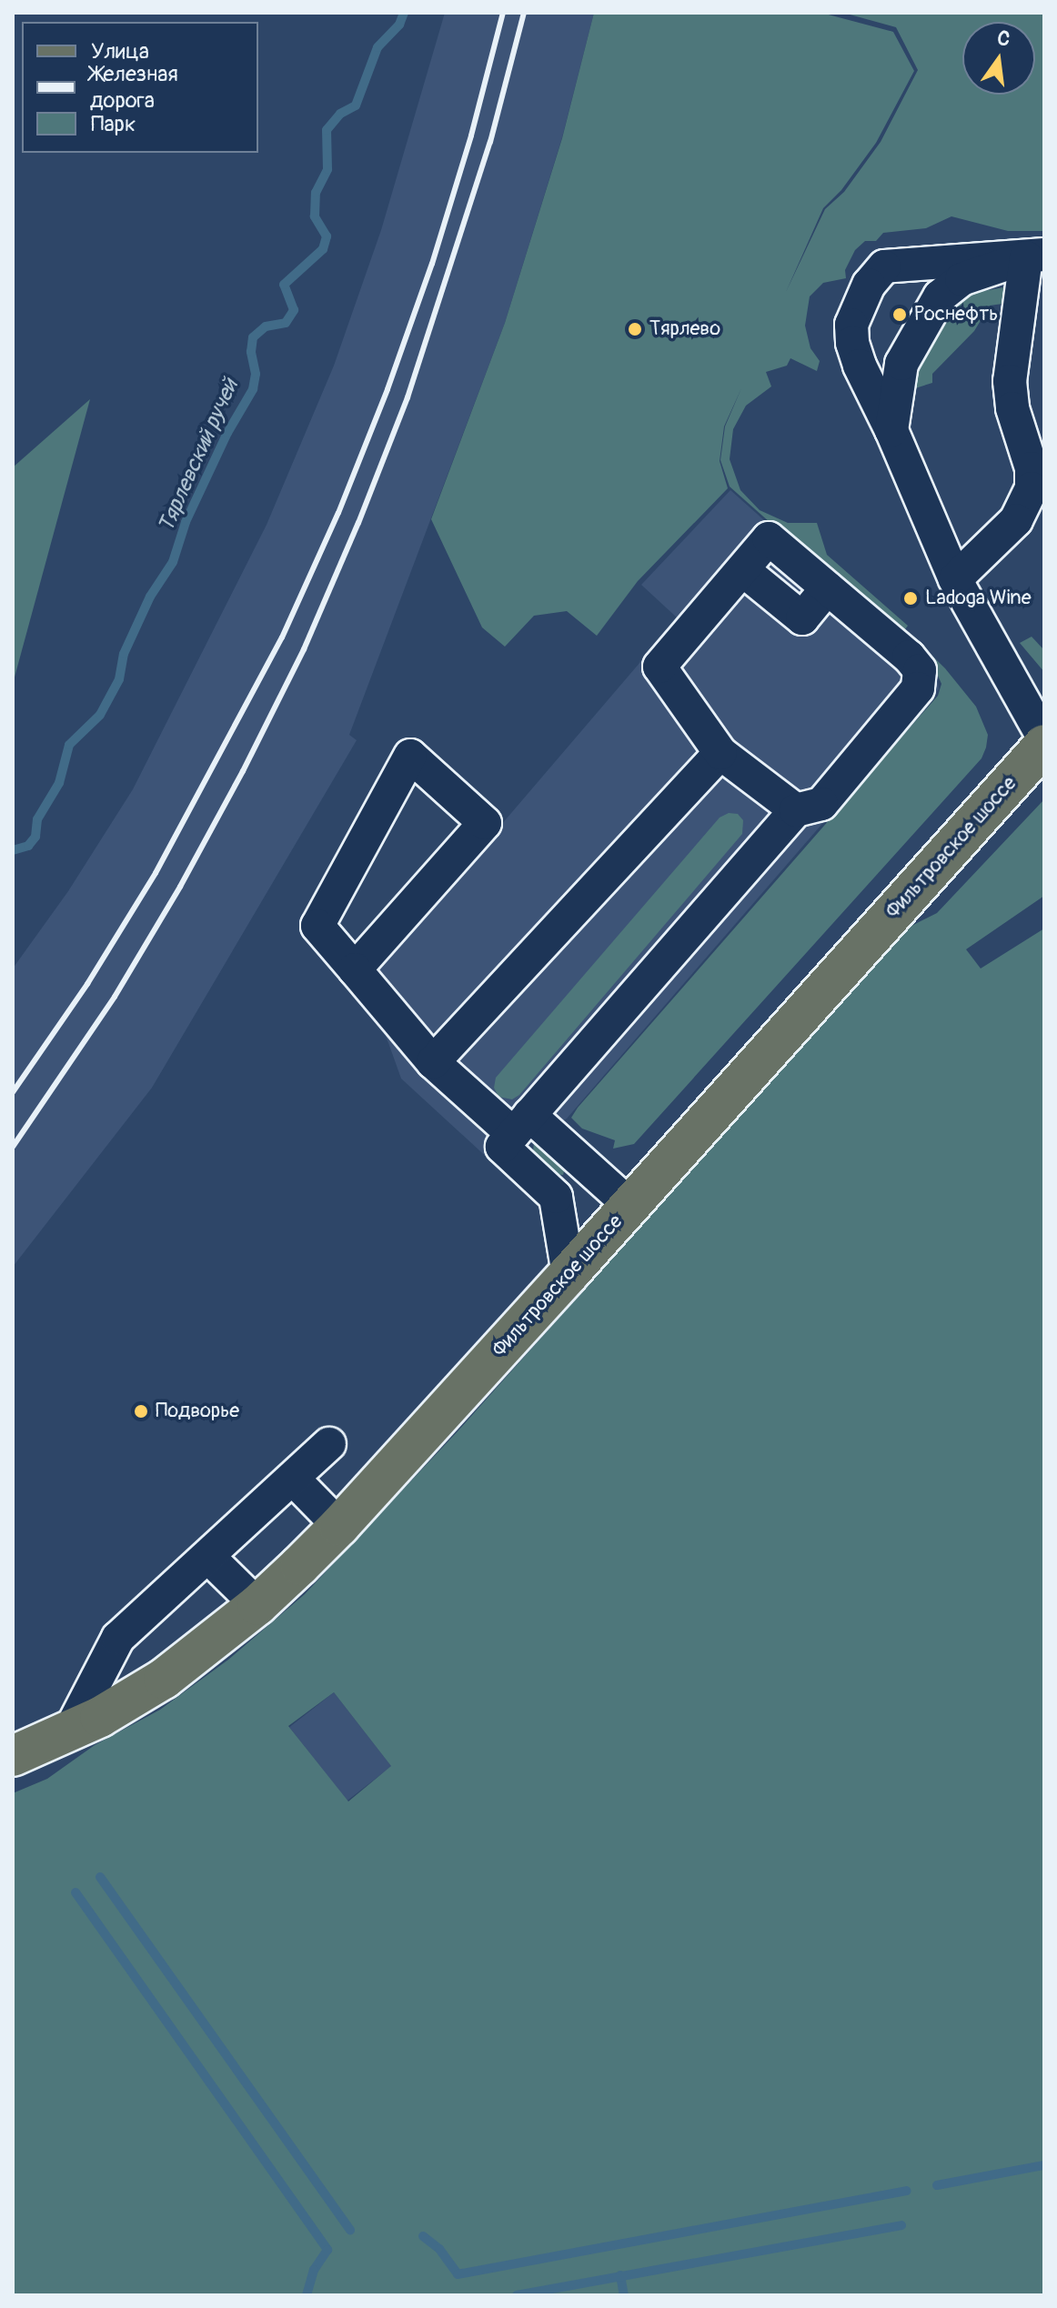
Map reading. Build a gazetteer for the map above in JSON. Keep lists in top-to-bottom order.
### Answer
{
  "streets": {
    "main road": ["Фильтровское шоссе"]
  },
  "water": ["Тярлевский ручей"],
  "places": [
    "Роснефть",
    "Тярлево",
    "Ladoga Wine",
    "Подворье"
  ],
  "legend": ["Улица", "Железная дорога", "Парк"],
  "north": "top"
}
